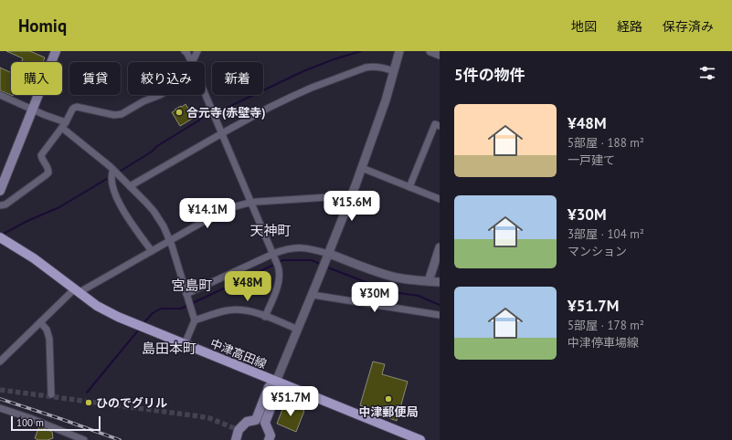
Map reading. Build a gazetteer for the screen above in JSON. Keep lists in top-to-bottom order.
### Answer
{
  "streets": {
    "main road": ["中津高田線"]
  },
  "districts": ["天神町", "宮島町", "島田本町"],
  "places": ["合元寺(赤壁寺)", "中津郵便局", "ひのでグリル"],
  "scale_bar": "100 m",
  "page": {
    "header": "Homiq",
    "nav": ["地図", "経路", "保存済み"],
    "heading": "5件の物件",
    "chip": [
      "購入",
      "賃貸",
      "絞り込み",
      "新着"
    ],
    "list": [
      {
        "name": "¥48M",
        "note": "5部屋 · 188 m² · 一戸建て"
      },
      {
        "name": "¥30M",
        "note": "3部屋 · 104 m² · マンション"
      },
      {
        "name": "¥51.7M",
        "note": "5部屋 · 178 m² · 中津停車場線"
      }
    ],
    "price": [
      "¥15.6M",
      "¥14.1M",
      "¥48M",
      "¥30M",
      "¥51.7M"
    ],
    "scale": "100 m"
  }
}
